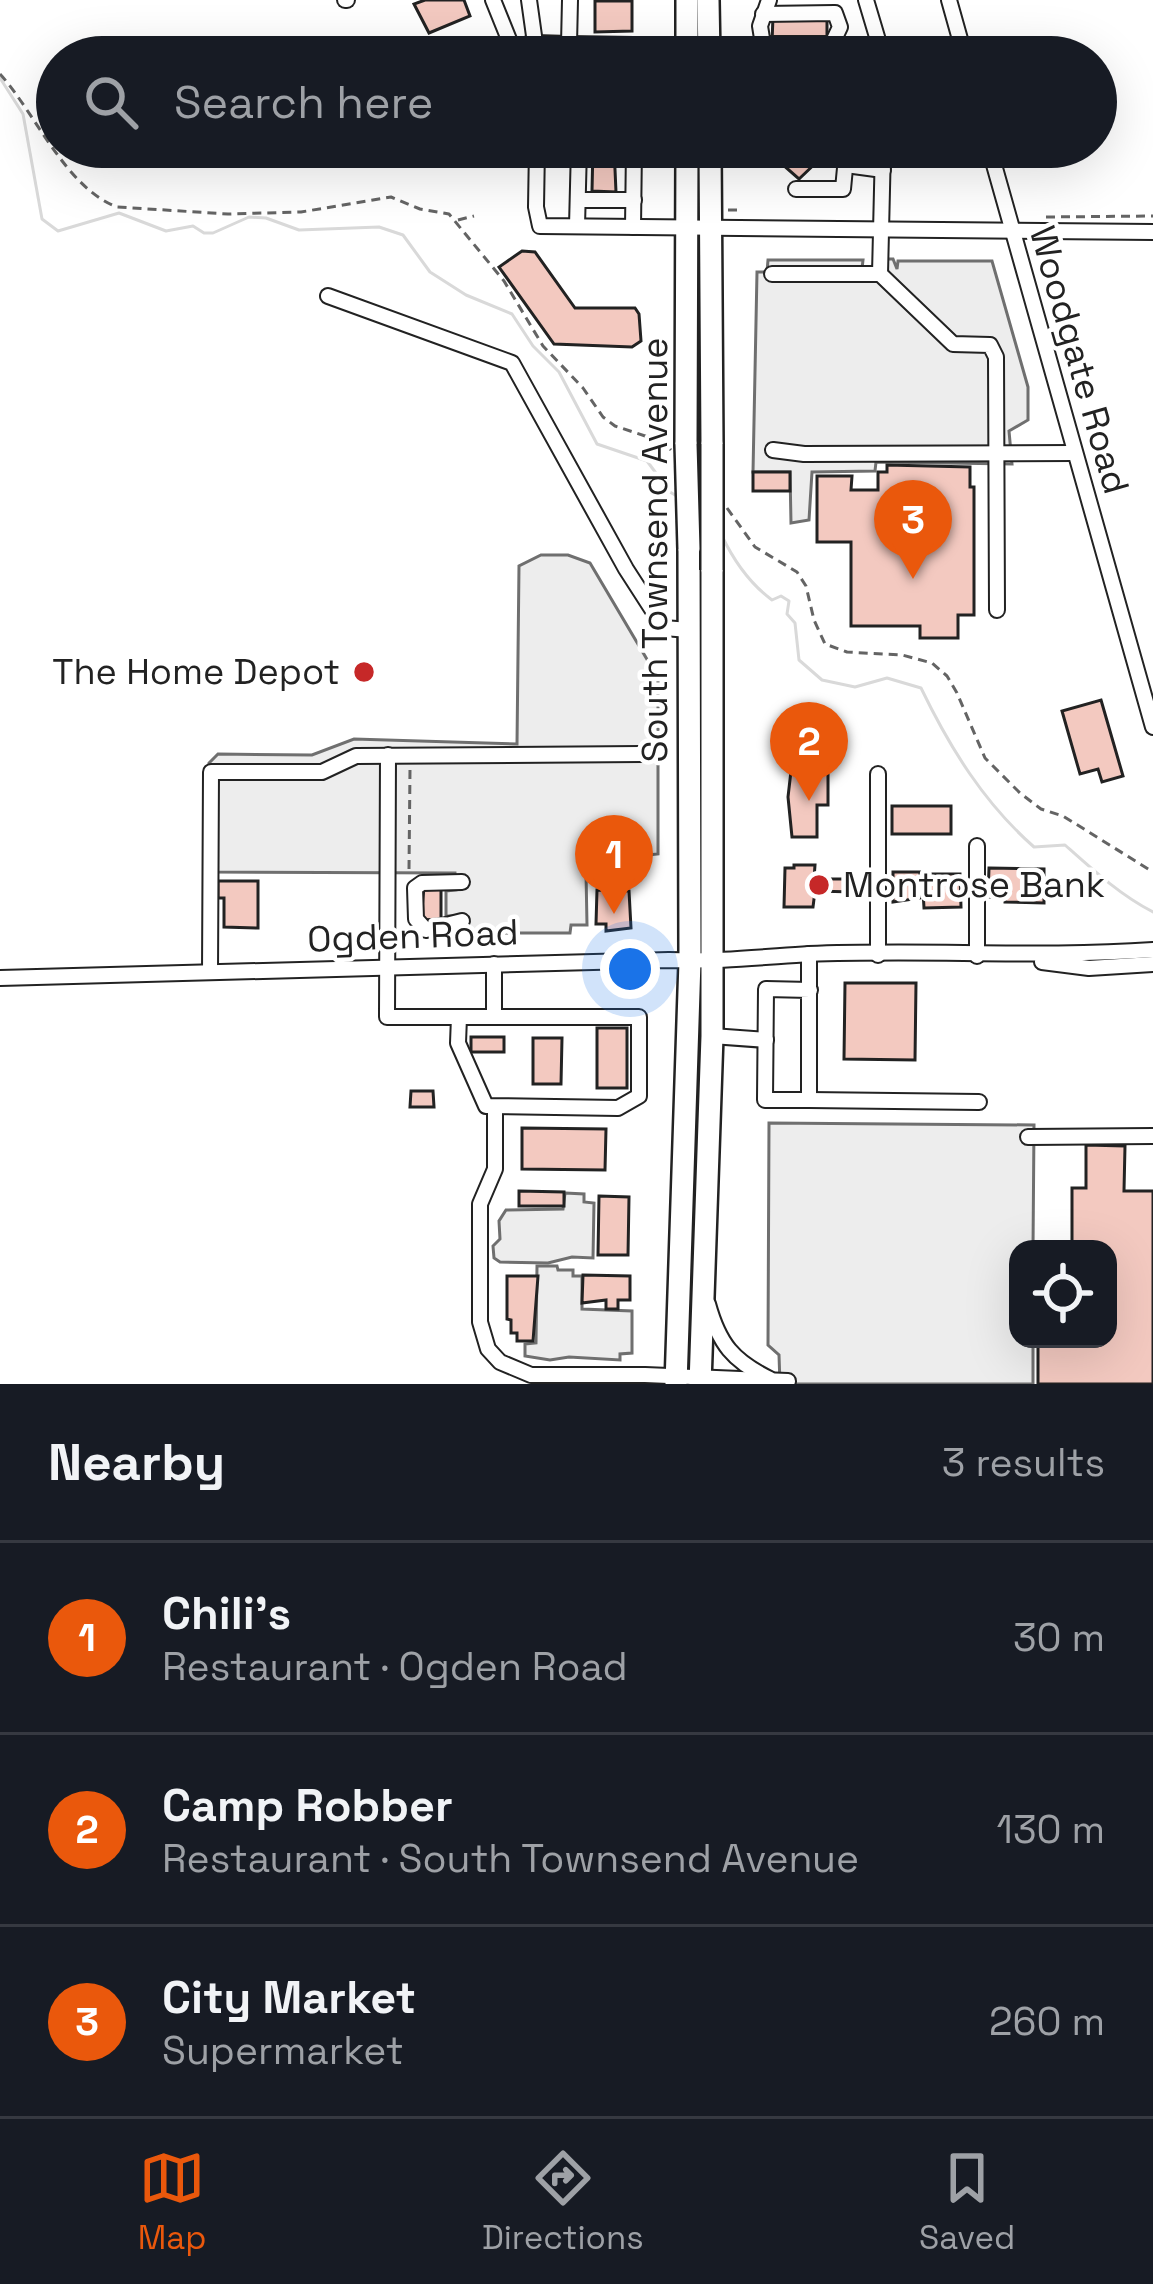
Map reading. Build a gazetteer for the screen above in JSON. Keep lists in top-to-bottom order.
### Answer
{
  "streets": {
    "highway": ["South Townsend Avenue"],
    "street": ["Woodgate Road", "Ogden Road"]
  },
  "crossings": [
    ["South Townsend Avenue", "Ogden Road"]
  ],
  "places": ["The Home Depot", "Montrose Bank"],
  "page": {
    "search": "Search here",
    "pins": ["3", "2", "1"],
    "heading": ["Nearby", "3 results"],
    "list": [
      {
        "mark": "1",
        "name": "Chili's",
        "note": "Restaurant · Ogden Road",
        "value": "30 m"
      },
      {
        "mark": "2",
        "name": "Camp Robber",
        "note": "Restaurant · South Townsend Avenue",
        "value": "130 m"
      },
      {
        "mark": "3",
        "name": "City Market",
        "note": "Supermarket",
        "value": "260 m"
      }
    ],
    "nav": ["Map", "Directions", "Saved"]
  }
}
